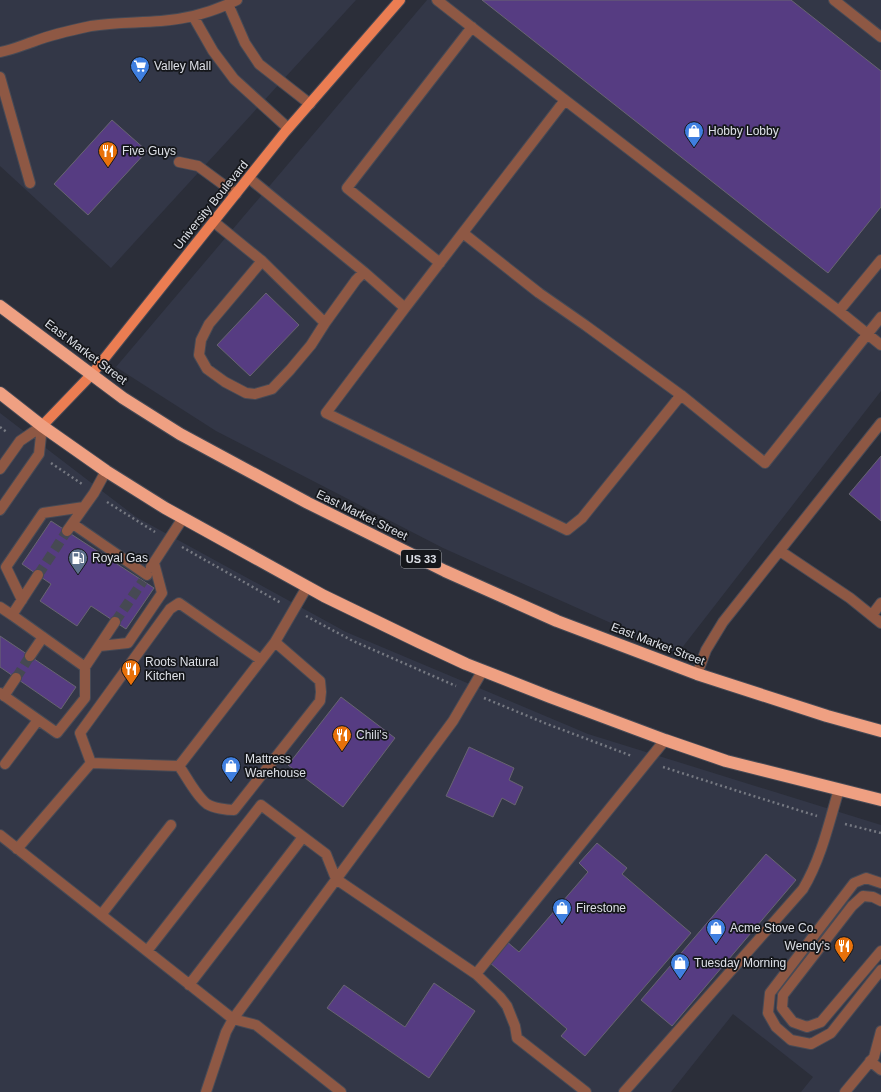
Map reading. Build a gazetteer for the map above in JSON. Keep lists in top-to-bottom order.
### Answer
{
  "streets": {
    "highway": ["East Market Street", "US 33"],
    "main road": ["University Boulevard"]
  },
  "crossings": [
    ["University Boulevard", "East Market Street"]
  ],
  "places": {
    "supermarket": ["Valley Mall"],
    "shop": [
      "Hobby Lobby",
      "Mattress Warehouse",
      "Firestone",
      "Acme Stove Co.",
      "Tuesday Morning"
    ],
    "restaurant": [
      "Five Guys",
      "Roots Natural Kitchen",
      "Chili's",
      "Wendy's"
    ],
    "fuel station": ["Royal Gas"]
  }
}
